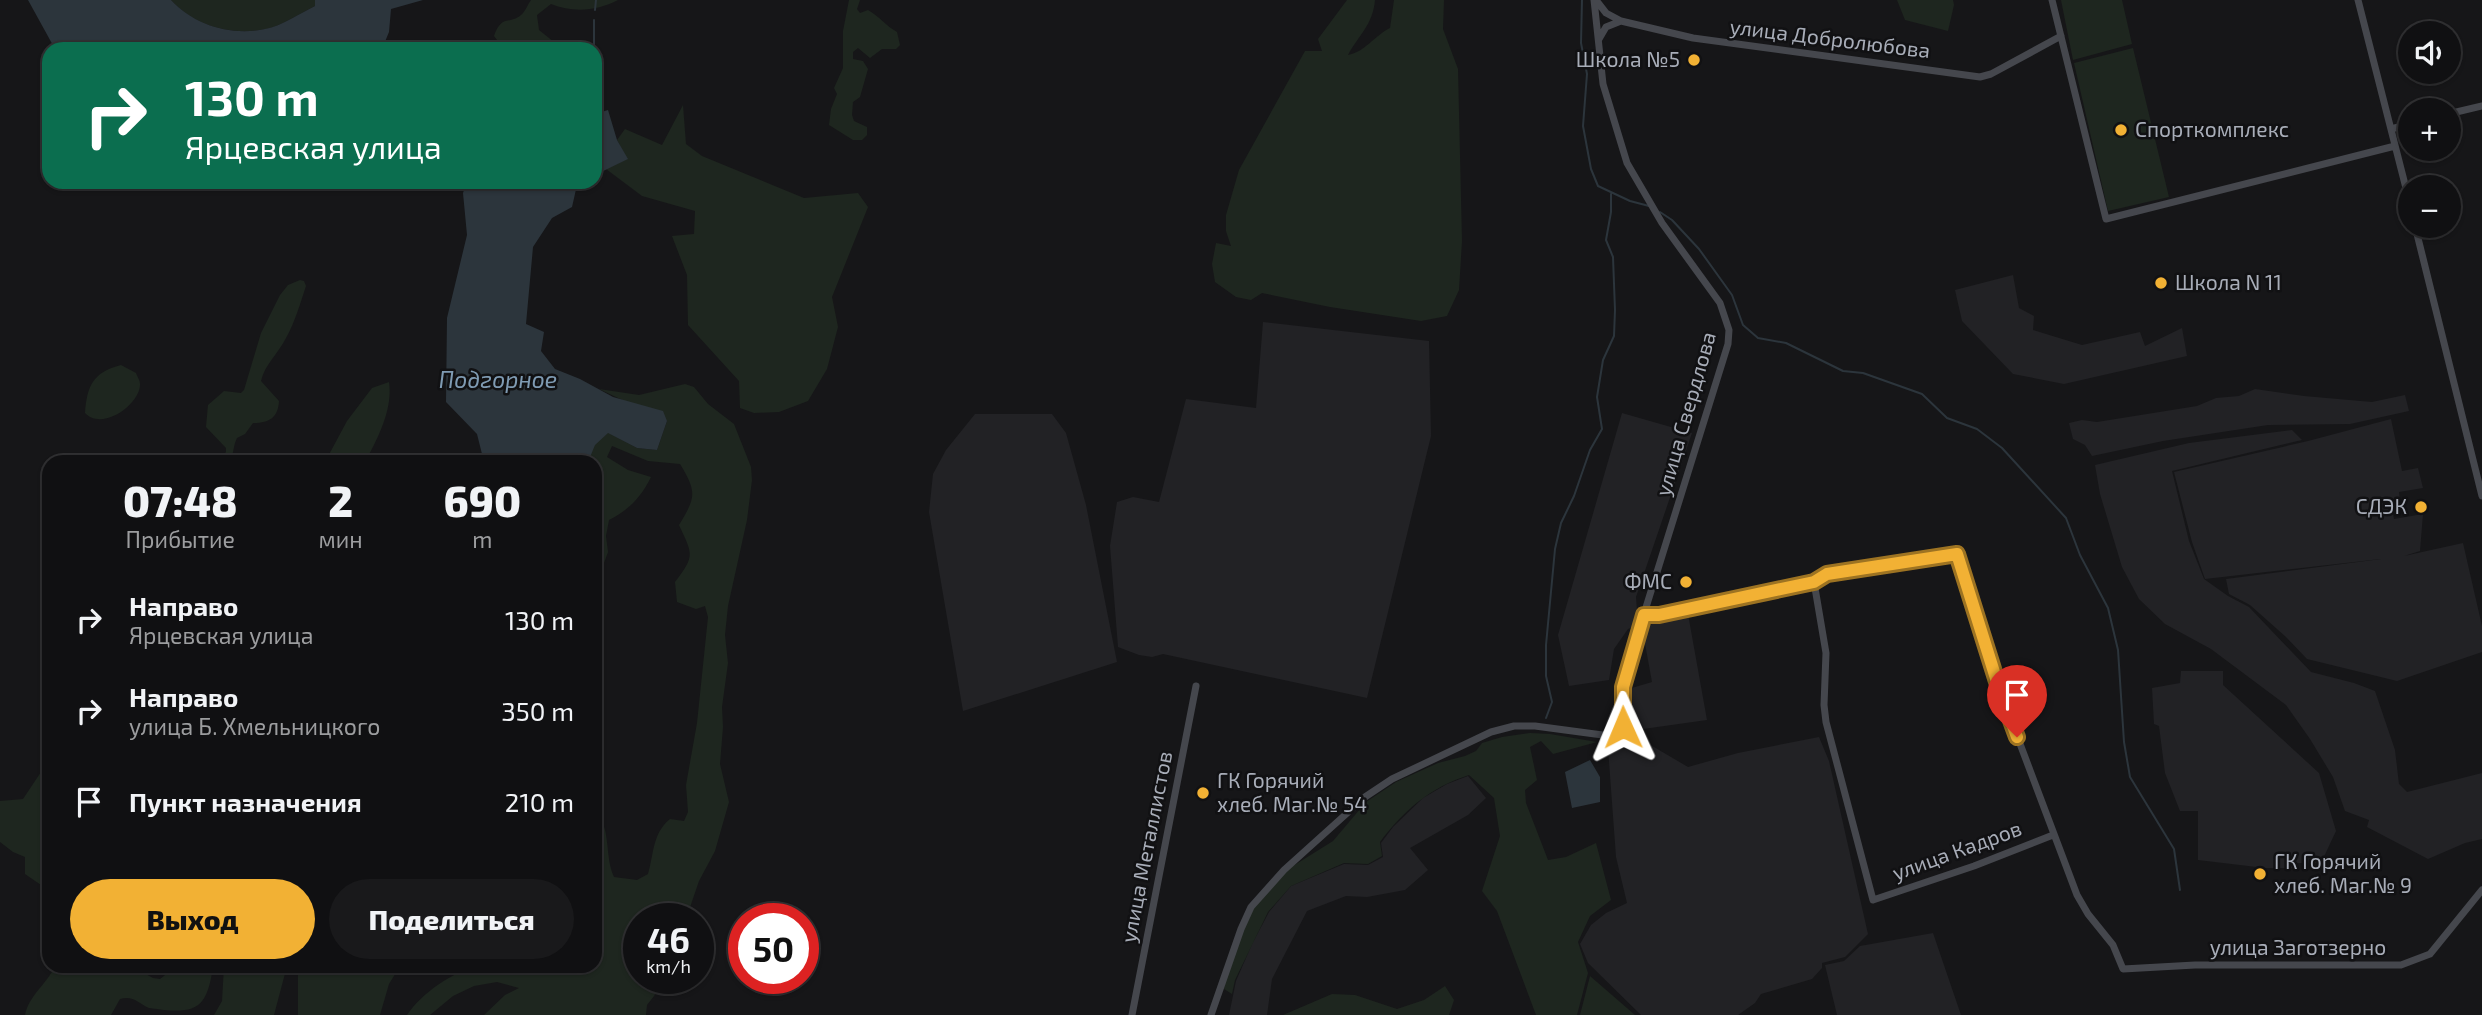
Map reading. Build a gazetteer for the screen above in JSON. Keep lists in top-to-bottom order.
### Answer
{
  "streets": {
    "street": [
      "улица Добролюбова",
      "улица Свердлова",
      "улица Металлистов",
      "улица Кадров",
      "улица Заготзерно"
    ]
  },
  "crossings": [
    ["улица Кадров", "улица Заготзерно"]
  ],
  "water": ["Подгорное"],
  "places": [
    "Школа №5",
    "Спорткомплекс",
    "Школа N 11",
    "СДЭК",
    "ФМС",
    "ГК Горячий хлеб. Маг.№ 54",
    "ГК Горячий хлеб. Маг.№ 9"
  ],
  "page": {
    "map_buttons": ["+", "−"],
    "turn": ["130 m", "Ярцевская улица"],
    "eta": [
      "07:48",
      "Прибытие",
      "2",
      "мин",
      "690",
      "m"
    ],
    "list": [
      {
        "name": "Направо",
        "note": "Ярцевская улица",
        "value": "130 m"
      },
      {
        "name": "Направо",
        "note": "улица Б. Хмельницкого",
        "value": "350 m"
      },
      {
        "name": "Пункт назначения",
        "value": "210 m"
      }
    ],
    "buttons": ["Выход", "Поделиться"],
    "speed": "46 km/h",
    "limit": "50"
  }
}
